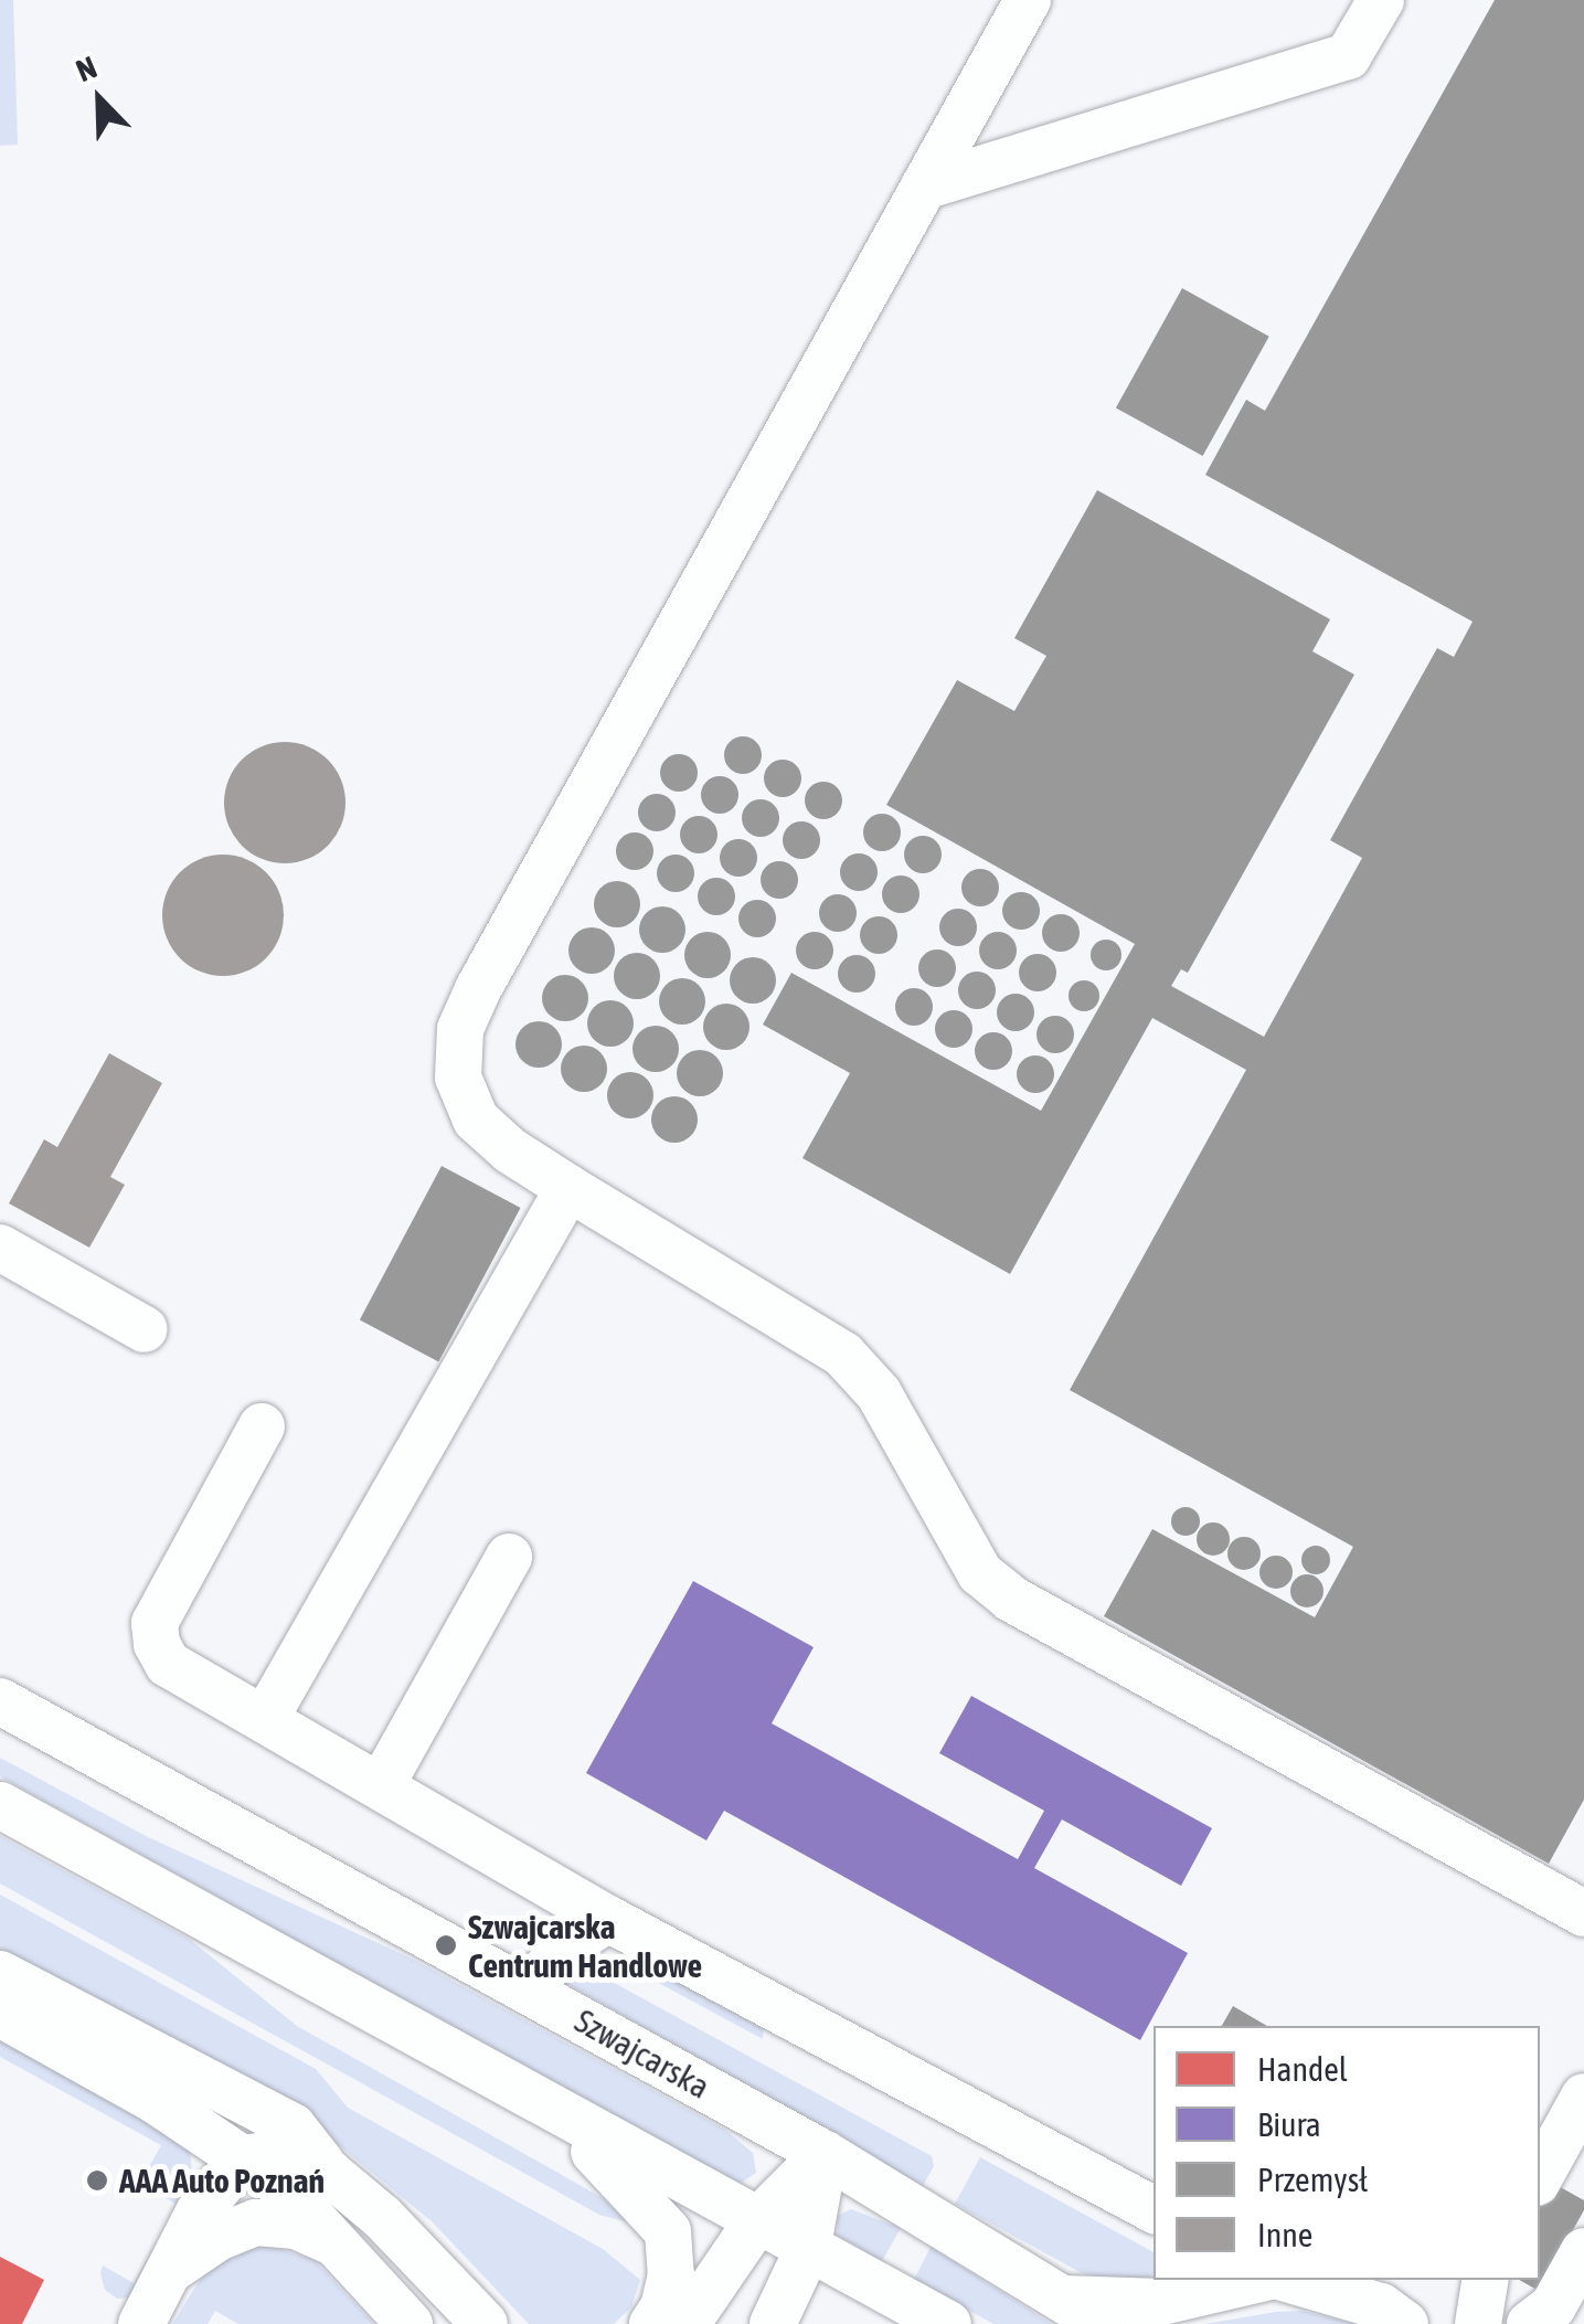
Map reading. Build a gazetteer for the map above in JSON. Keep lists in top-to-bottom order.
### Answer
{
  "streets": {
    "street": ["Szwajcarska"]
  },
  "places": ["Szwajcarska Centrum Handlowe", "AAA Auto Poznań"],
  "legend": [
    "Handel",
    "Biura",
    "Przemysł",
    "Inne"
  ],
  "north": "top left"
}
